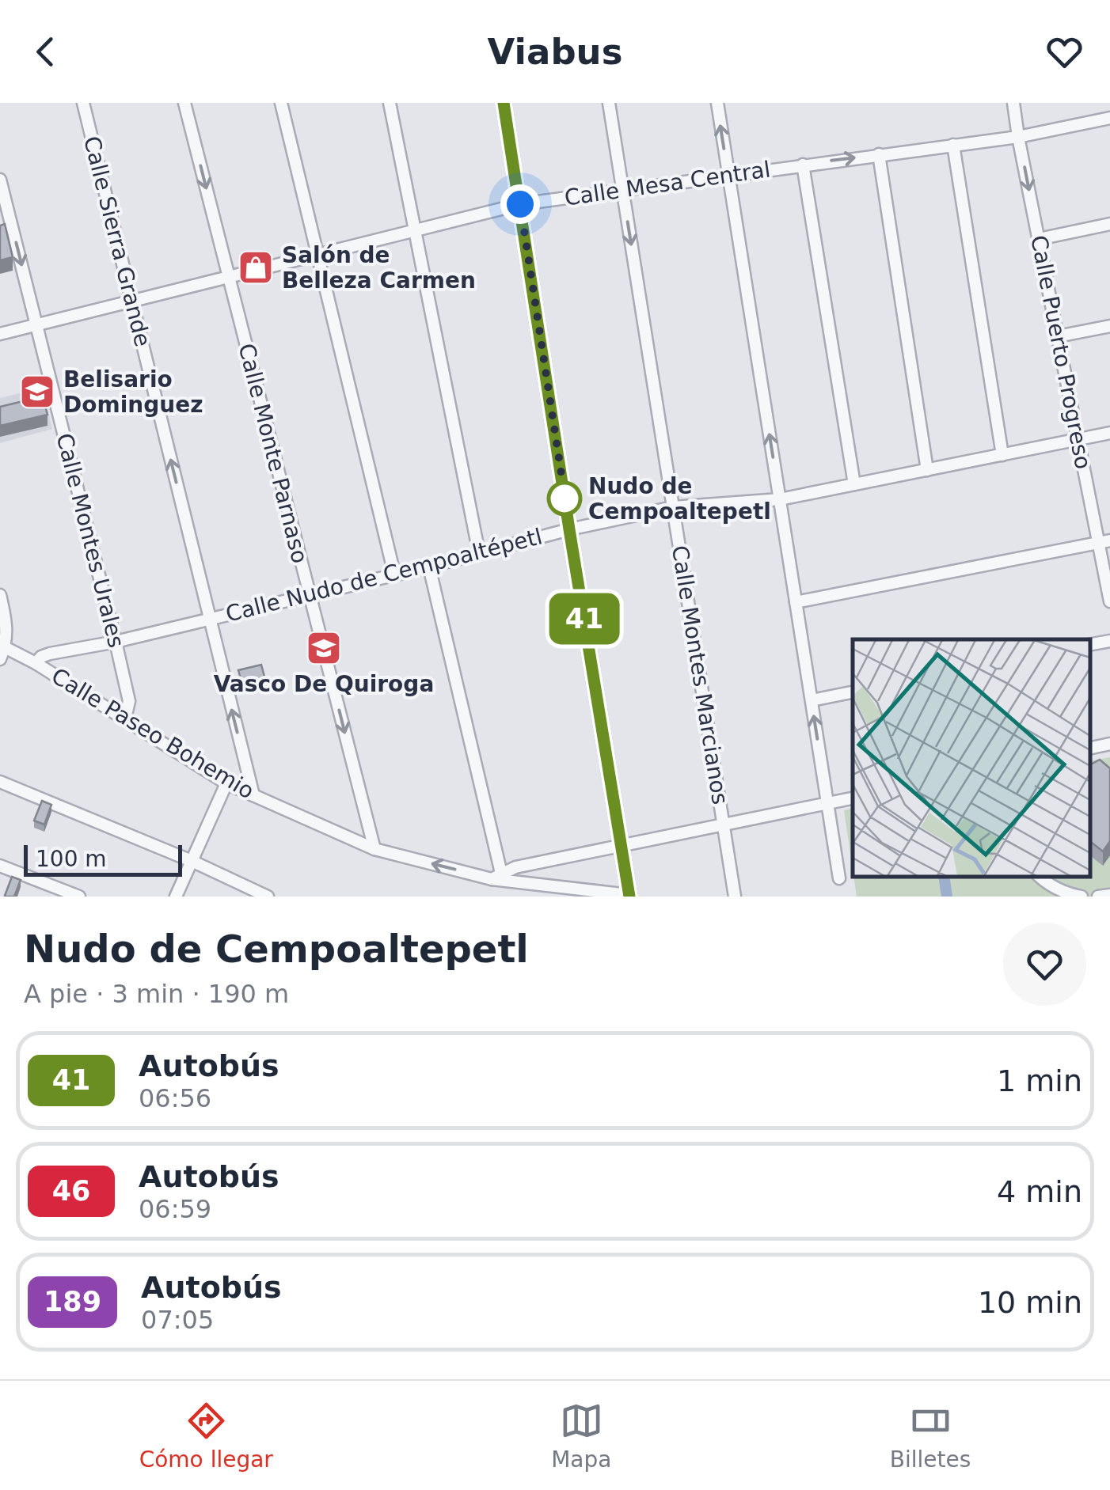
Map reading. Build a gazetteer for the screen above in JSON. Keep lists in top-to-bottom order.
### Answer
{
  "streets": {
    "street": [
      "Calle Mesa Central",
      "Calle Sierra Grande",
      "Calle Puerto Progreso",
      "Calle Monte Parnaso",
      "Calle Montes Urales",
      "Calle Nudo de Cempoaltépetl",
      "Calle Montes Marcianos",
      "Calle Paseo Bohemio"
    ]
  },
  "crossings": [
    ["Calle Mesa Central", "Calle Sierra Grande"],
    ["Calle Mesa Central", "Calle Puerto Progreso"],
    ["Calle Mesa Central", "Calle Monte Parnaso"],
    ["Calle Mesa Central", "Calle Montes Urales"],
    ["Calle Mesa Central", "Calle Montes Marcianos"],
    ["Calle Sierra Grande", "Calle Nudo de Cempoaltépetl"],
    ["Calle Sierra Grande", "Calle Paseo Bohemio"],
    ["Calle Puerto Progreso", "Calle Nudo de Cempoaltépetl"],
    ["Calle Monte Parnaso", "Calle Nudo de Cempoaltépetl"],
    ["Calle Monte Parnaso", "Calle Paseo Bohemio"],
    ["Calle Montes Urales", "Calle Nudo de Cempoaltépetl"],
    ["Calle Montes Urales", "Calle Paseo Bohemio"],
    ["Calle Nudo de Cempoaltépetl", "Calle Montes Marcianos"],
    ["Calle Nudo de Cempoaltépetl", "Calle Paseo Bohemio"]
  ],
  "one_way": ["Calle Sierra Grande", "Calle Montes Marcianos"],
  "places": {
    "shop": ["Salón de Belleza Carmen"],
    "school or university": ["Belisario Dominguez", "Vasco De Quiroga"],
    "other": ["Nudo de Cempoaltepetl"]
  },
  "lines": ["bus line 41"],
  "scale_bar": "100 m",
  "page": {
    "header": "Viabus",
    "on_map": "41",
    "scale": "100 m",
    "heading": ["Nudo de Cempoaltepetl", "A pie · 3 min · 190 m"],
    "list": [
      {
        "mark": "41",
        "name": "Autobús",
        "note": "06:56",
        "value": "1 min"
      },
      {
        "mark": "46",
        "name": "Autobús",
        "note": "06:59",
        "value": "4 min"
      },
      {
        "mark": "189",
        "name": "Autobús",
        "note": "07:05",
        "value": "10 min"
      }
    ],
    "tabs": ["Cómo llegar", "Mapa", "Billetes"]
  }
}
